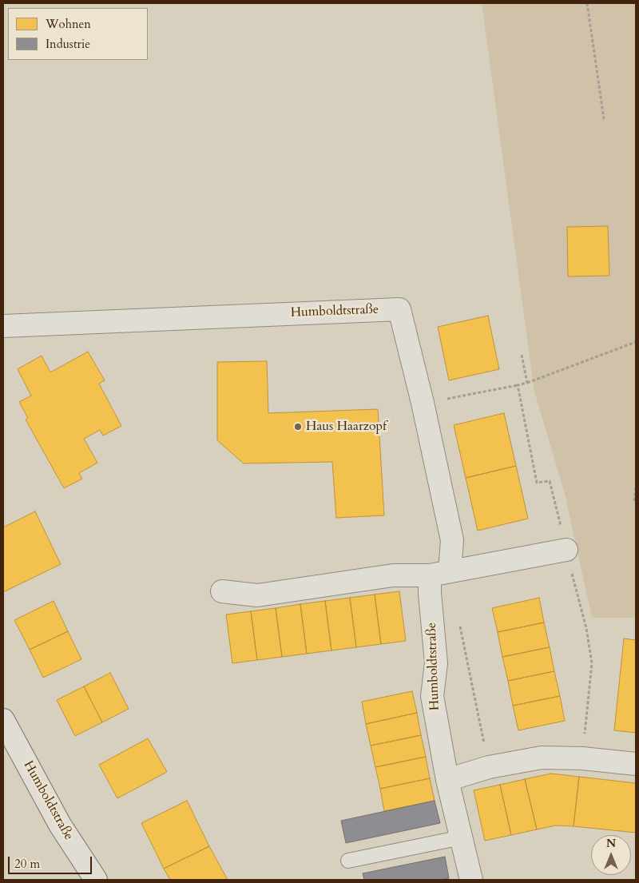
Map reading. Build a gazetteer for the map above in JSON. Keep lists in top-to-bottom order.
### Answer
{
  "streets": {
    "street": ["Humboldtstraße"]
  },
  "places": ["Haus Haarzopf"],
  "legend": ["Wohnen", "Industrie"],
  "scale_bar": "20 m",
  "north": "top"
}
